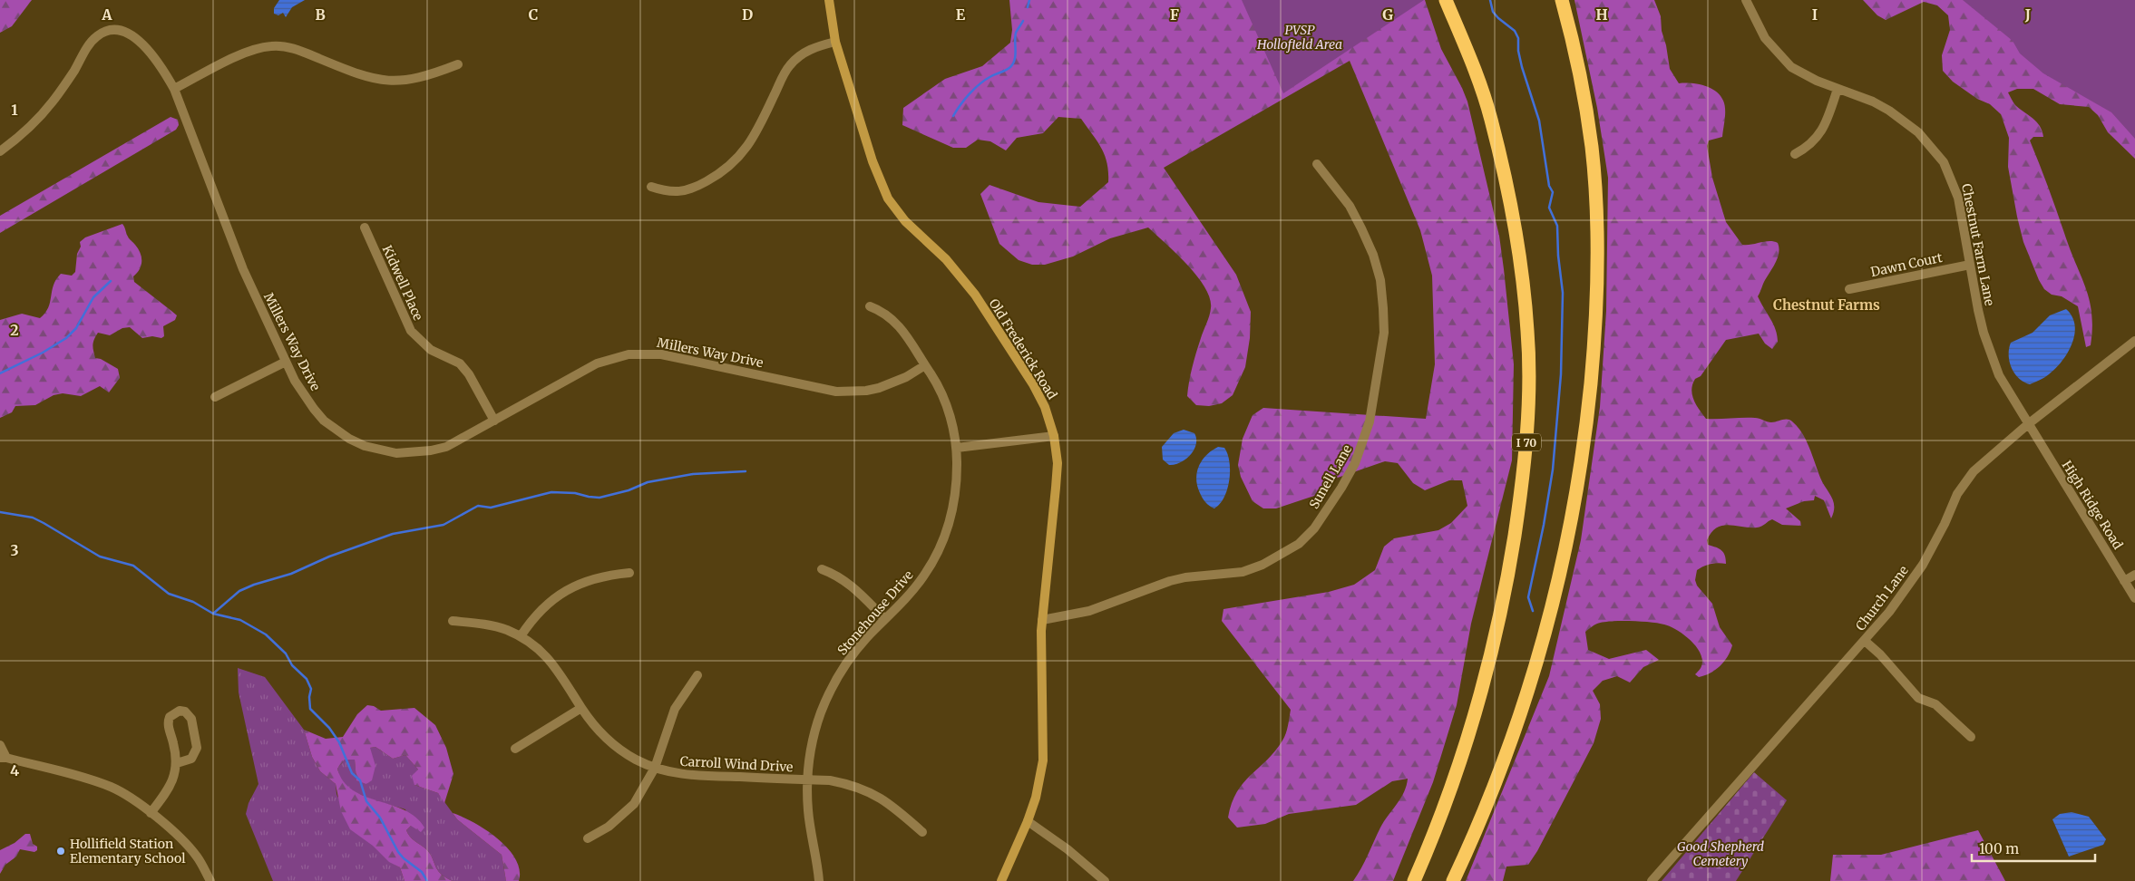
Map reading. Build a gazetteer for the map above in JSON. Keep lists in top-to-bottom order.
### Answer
{
  "streets": {
    "highway": ["I 70"],
    "street": [
      "Chestnut Farm Lane",
      "Dawn Court",
      "Kidwell Place",
      "Millers Way Drive",
      "Old Frederick Road",
      "Sunell Lane",
      "High Ridge Road",
      "Church Lane",
      "Stonehouse Drive",
      "Carroll Wind Drive"
    ]
  },
  "crossings": [
    ["Chestnut Farm Lane", "Dawn Court"],
    ["Chestnut Farm Lane", "High Ridge Road"],
    ["Chestnut Farm Lane", "Church Lane"],
    ["Kidwell Place", "Millers Way Drive"],
    ["Millers Way Drive", "Stonehouse Drive"],
    ["Old Frederick Road", "Sunell Lane"],
    ["High Ridge Road", "Church Lane"],
    ["Stonehouse Drive", "Carroll Wind Drive"]
  ],
  "districts": ["Chestnut Farms"],
  "parks": ["PVSP Hollofield Area", "Good Shepherd Cemetery"],
  "places": ["Hollifield Station Elementary School"],
  "scale_bar": "100 m",
  "grid": {
    "columns": [
      "A",
      "B",
      "C",
      "D",
      "E",
      "F",
      "G",
      "H",
      "I",
      "J"
    ],
    "rows": [
      "1",
      "2",
      "3",
      "4"
    ]
  }
}
